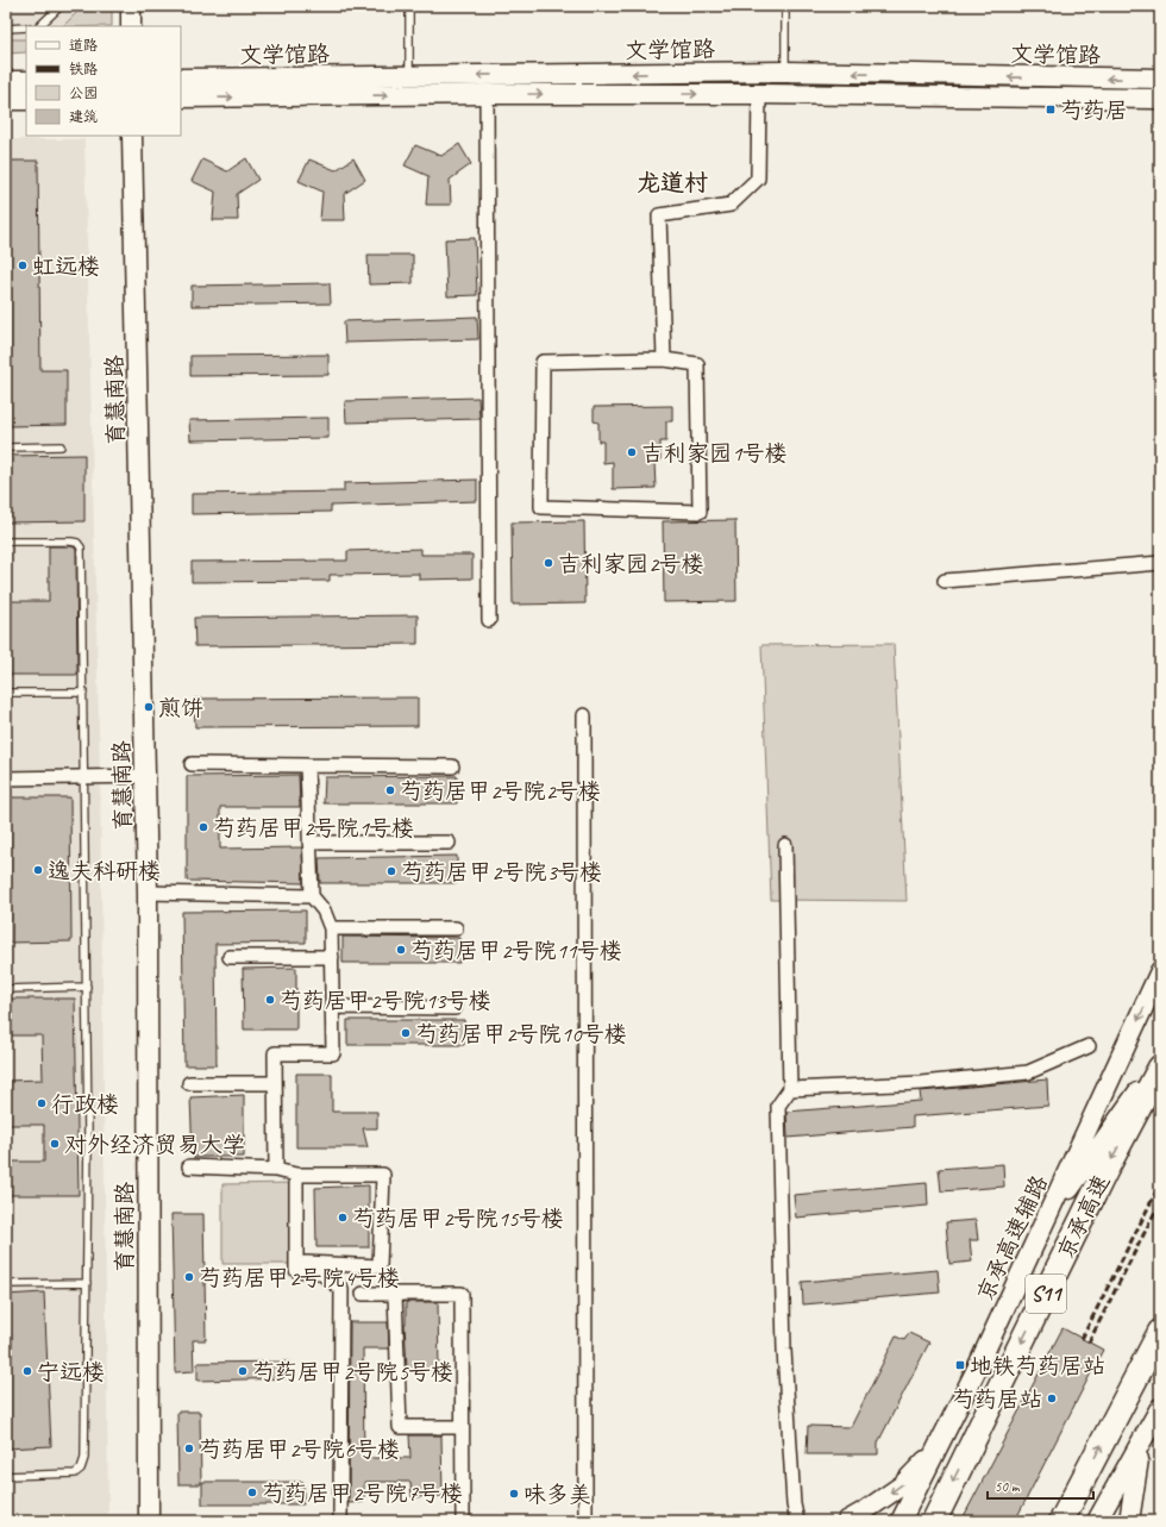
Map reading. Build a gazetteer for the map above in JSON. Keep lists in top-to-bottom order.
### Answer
{
  "streets": {
    "highway": ["京承高速", "S11"],
    "street": ["文学馆路", "育慧南路", "京承高速辅路"]
  },
  "districts": ["龙道村"],
  "places": {
    "transit": ["芍药居", "地铁芍药居站"],
    "other": [
      "虹远楼",
      "吉利家园1号楼",
      "吉利家园2号楼",
      "煎饼",
      "芍药居甲2号院2号楼",
      "芍药居甲2号院1号楼",
      "逸夫科研楼",
      "芍药居甲2号院3号楼",
      "芍药居甲2号院11号楼",
      "芍药居甲2号院13号楼",
      "芍药居甲2号院10号楼",
      "行政楼",
      "对外经济贸易大学",
      "芍药居甲2号院15号楼",
      "芍药居甲2号院4号楼",
      "宁远楼",
      "芍药居甲2号院5号楼",
      "芍药居站",
      "芍药居甲2号院6号楼",
      "芍药居甲2号院7号楼",
      "味多美"
    ]
  },
  "legend": [
    "道路",
    "铁路",
    "公园",
    "建筑"
  ],
  "scale_bar": "50 m"
}
